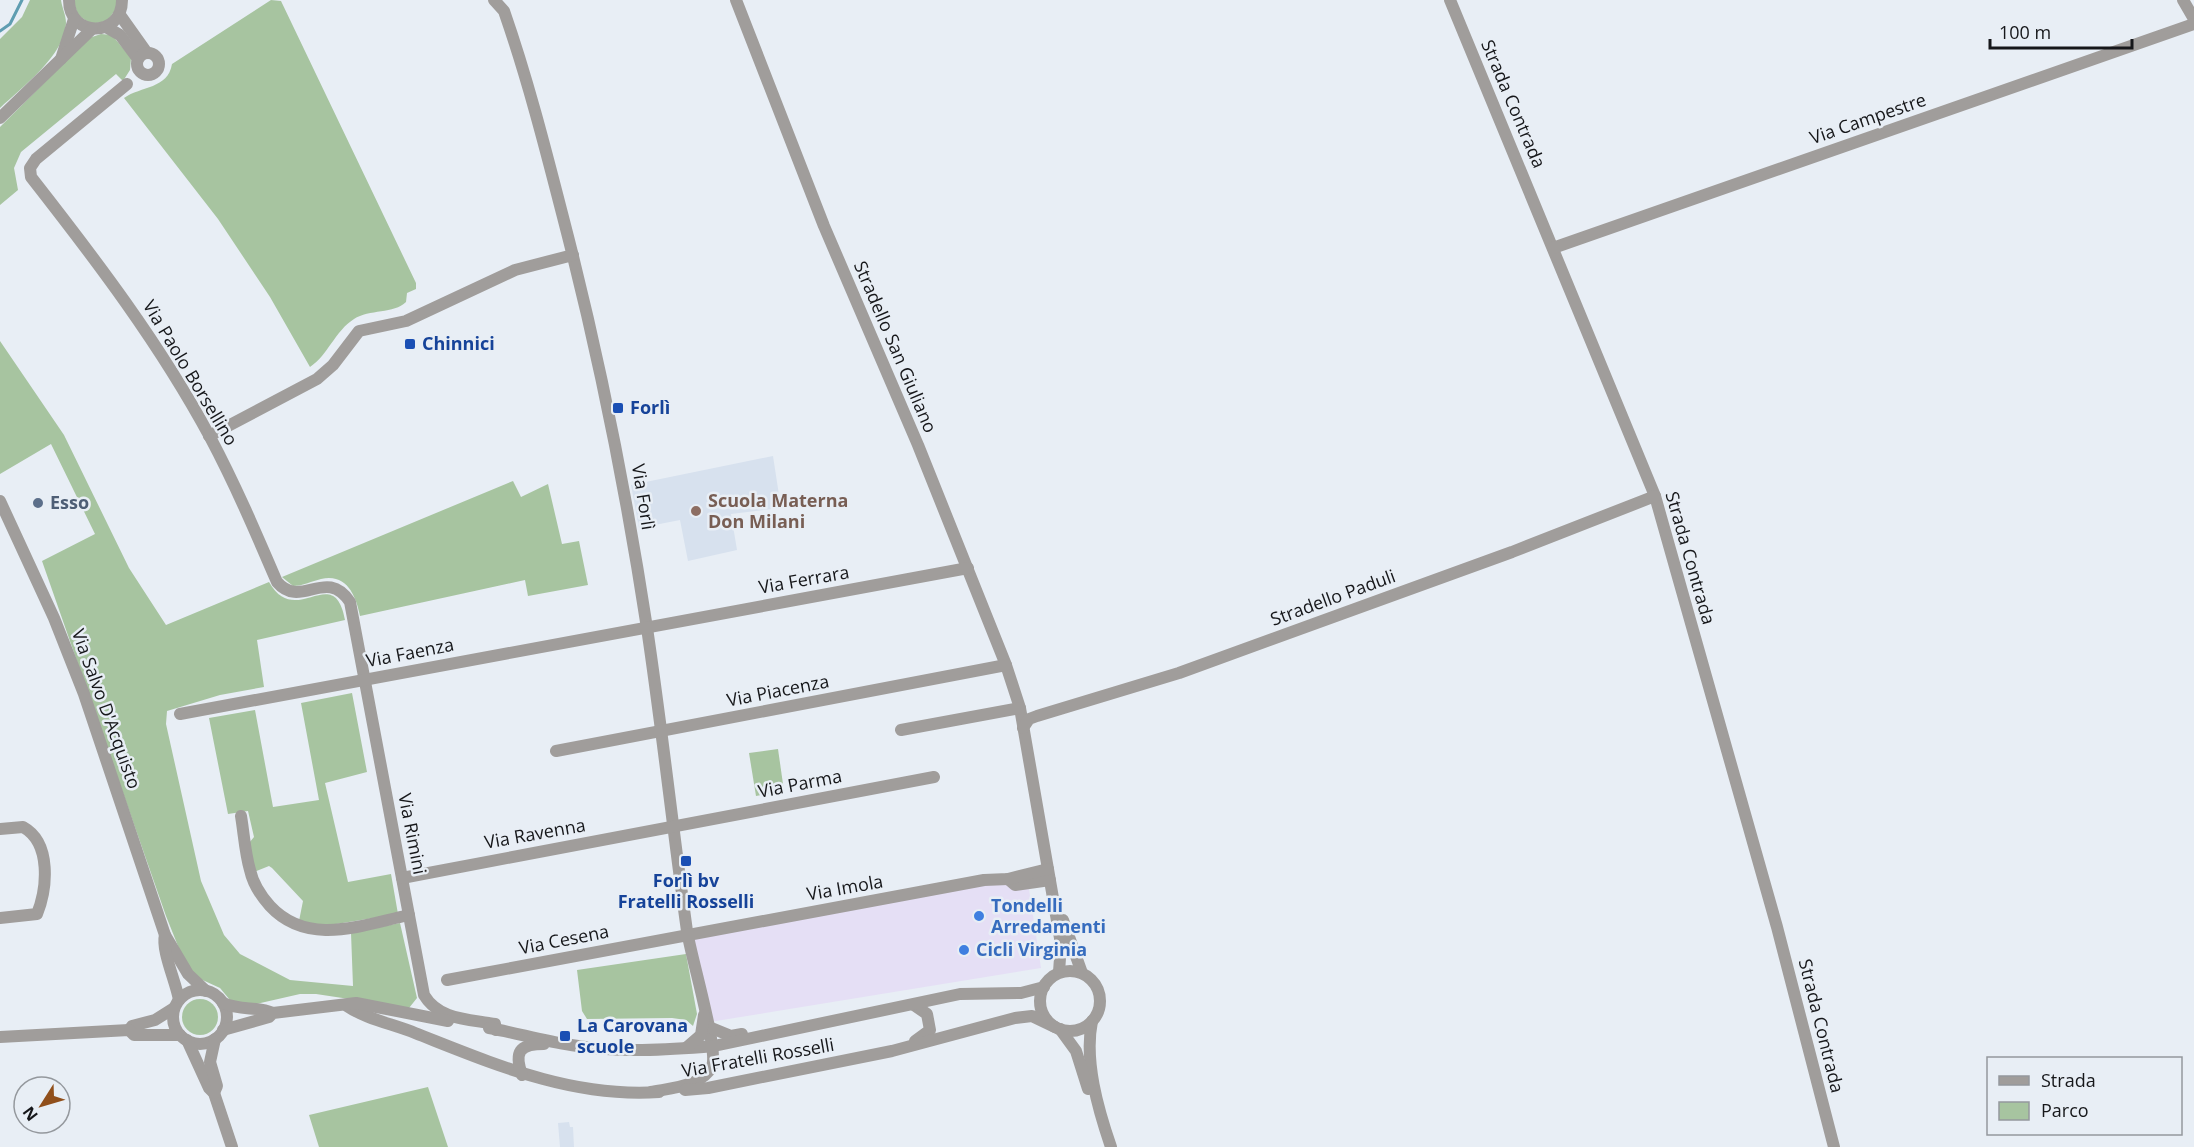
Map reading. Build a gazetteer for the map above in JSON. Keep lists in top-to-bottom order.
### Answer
{
  "streets": {
    "street": [
      "Strada Contrada",
      "Via Campestre",
      "Stradello San Giuliano",
      "Via Paolo Borsellino",
      "Via Forlì",
      "Via Ferrara",
      "Stradello Paduli",
      "Via Faenza",
      "Via Piacenza",
      "Via Salvo D'Acquisto",
      "Via Parma",
      "Via Rimini",
      "Via Ravenna",
      "Via Imola",
      "Via Cesena",
      "Via Fratelli Rosselli"
    ]
  },
  "crossings": [
    ["Strada Contrada", "Via Campestre"],
    ["Strada Contrada", "Stradello Paduli"],
    ["Stradello San Giuliano", "Via Ferrara"],
    ["Stradello San Giuliano", "Stradello Paduli"],
    ["Stradello San Giuliano", "Via Piacenza"],
    ["Stradello San Giuliano", "Via Imola"],
    ["Stradello San Giuliano", "Via Fratelli Rosselli"],
    ["Via Paolo Borsellino", "Via Faenza"],
    ["Via Paolo Borsellino", "Via Rimini"],
    ["Via Forlì", "Via Ferrara"],
    ["Via Forlì", "Via Faenza"],
    ["Via Forlì", "Via Piacenza"],
    ["Via Forlì", "Via Parma"],
    ["Via Forlì", "Via Ravenna"],
    ["Via Forlì", "Via Imola"],
    ["Via Forlì", "Via Cesena"],
    ["Via Forlì", "Via Fratelli Rosselli"],
    ["Via Ferrara", "Via Faenza"],
    ["Via Faenza", "Via Rimini"],
    ["Via Salvo D'Acquisto", "Via Fratelli Rosselli"],
    ["Via Parma", "Via Ravenna"],
    ["Via Rimini", "Via Ravenna"],
    ["Via Imola", "Via Cesena"]
  ],
  "places": {
    "transit": [
      "Chinnici",
      "Forlì",
      "Forlì bv Fratelli Rosselli",
      "La Carovana scuole"
    ],
    "other": [
      "Esso",
      "Scuola Materna Don Milani",
      "Tondelli Arredamenti",
      "Cicli Virginia"
    ]
  },
  "legend": ["Strada", "Parco"],
  "scale_bar": "100 m",
  "north": "bottom left"
}
